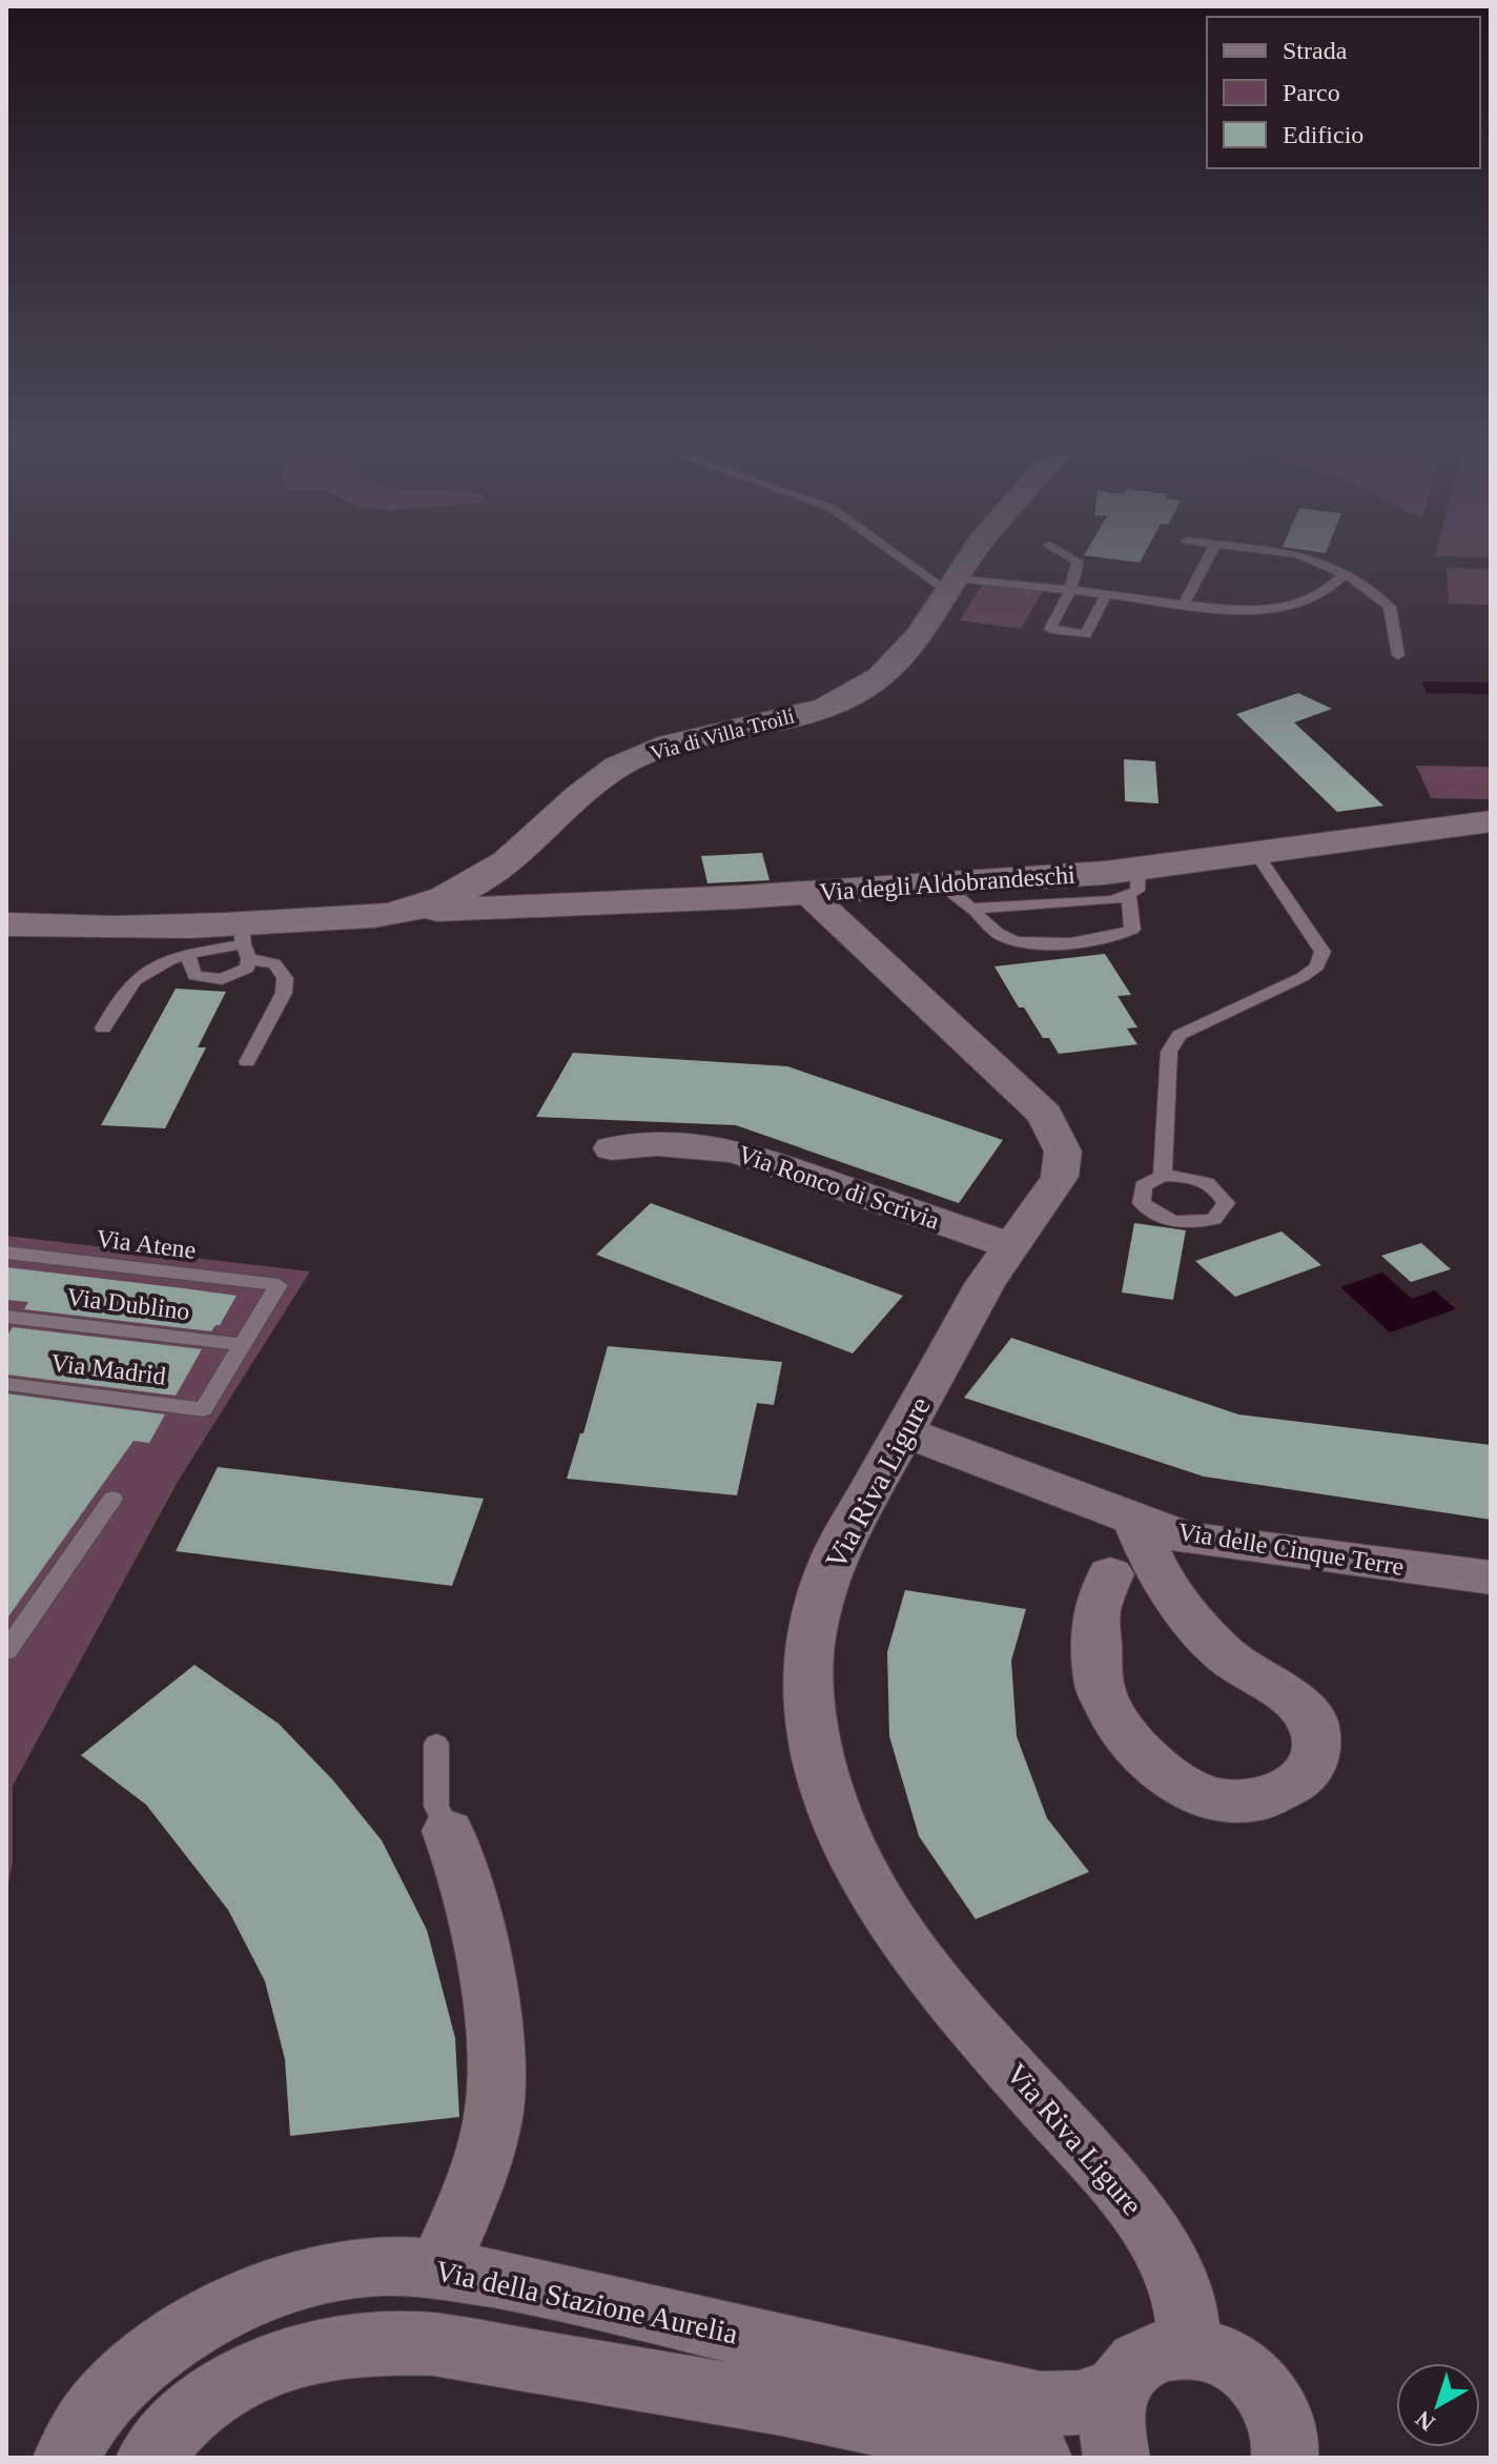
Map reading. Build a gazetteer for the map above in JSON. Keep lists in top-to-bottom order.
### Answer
{
  "streets": {
    "street": [
      "Via di Villa Troili",
      "Via degli Aldobrandeschi",
      "Via Ronco di Scrivia",
      "Via Riva Ligure",
      "Via delle Cinque Terre",
      "Via della Stazione Aurelia"
    ],
    "lane": ["Via Atene", "Via Dublino", "Via Madrid"]
  },
  "crossings": [
    ["Via di Villa Troili", "Via degli Aldobrandeschi"],
    ["Via degli Aldobrandeschi", "Via Riva Ligure"],
    ["Via Ronco di Scrivia", "Via Riva Ligure"],
    ["Via Atene", "Via Dublino"],
    ["Via Atene", "Via Madrid"],
    ["Via Dublino", "Via Madrid"],
    ["Via Riva Ligure", "Via delle Cinque Terre"]
  ],
  "legend": ["Strada", "Parco", "Edificio"],
  "north": "bottom left"
}
